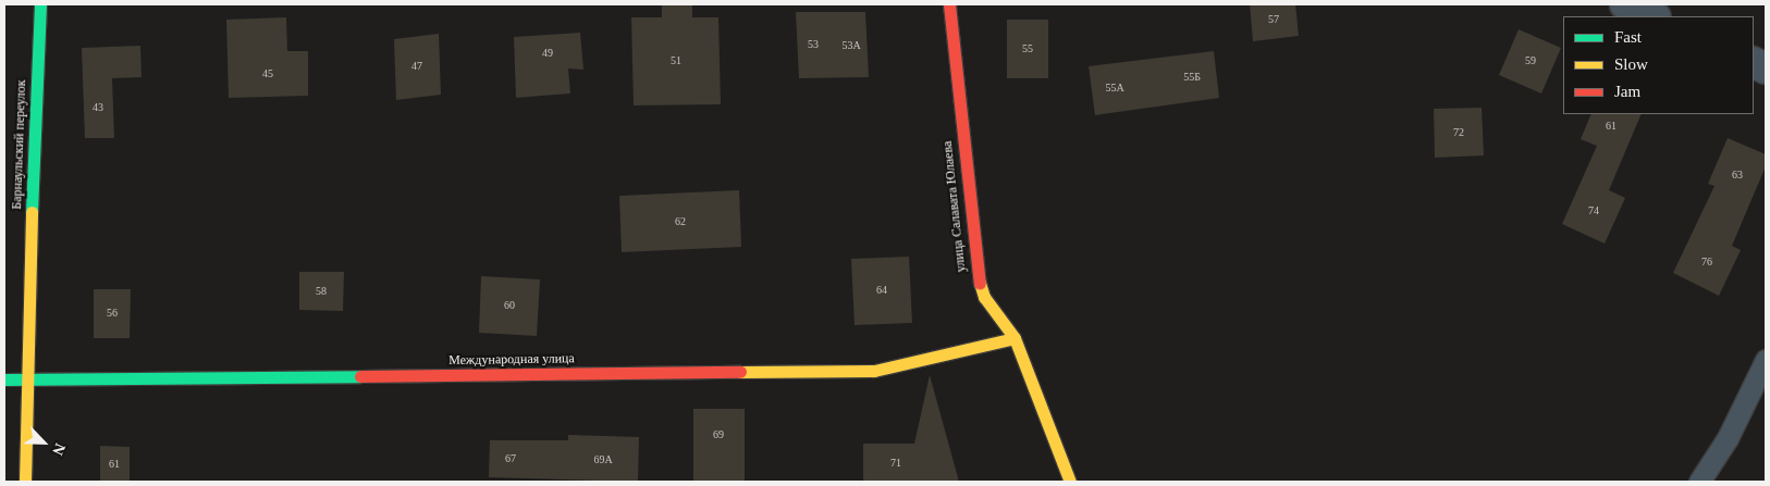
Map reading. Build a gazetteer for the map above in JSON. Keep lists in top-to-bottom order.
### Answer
{
  "streets": {
    "street": ["Барнаульский переулок", "улица Салавата Юлаева", "Международная улица"]
  },
  "crossings": [
    ["Барнаульский переулок", "Международная улица"],
    ["улица Салавата Юлаева", "Международная улица"]
  ],
  "house_numbers": [
    "57",
    "53",
    "53А",
    "55",
    "49",
    "51",
    "59",
    "47",
    "45",
    "55Б",
    "55А",
    "43",
    "61",
    "72",
    "63",
    "74",
    "62",
    "76",
    "64",
    "58",
    "60",
    "56",
    "69",
    "67",
    "69А",
    "71",
    "61"
  ],
  "legend": ["Fast", "Slow", "Jam"],
  "north": "bottom right"
}
